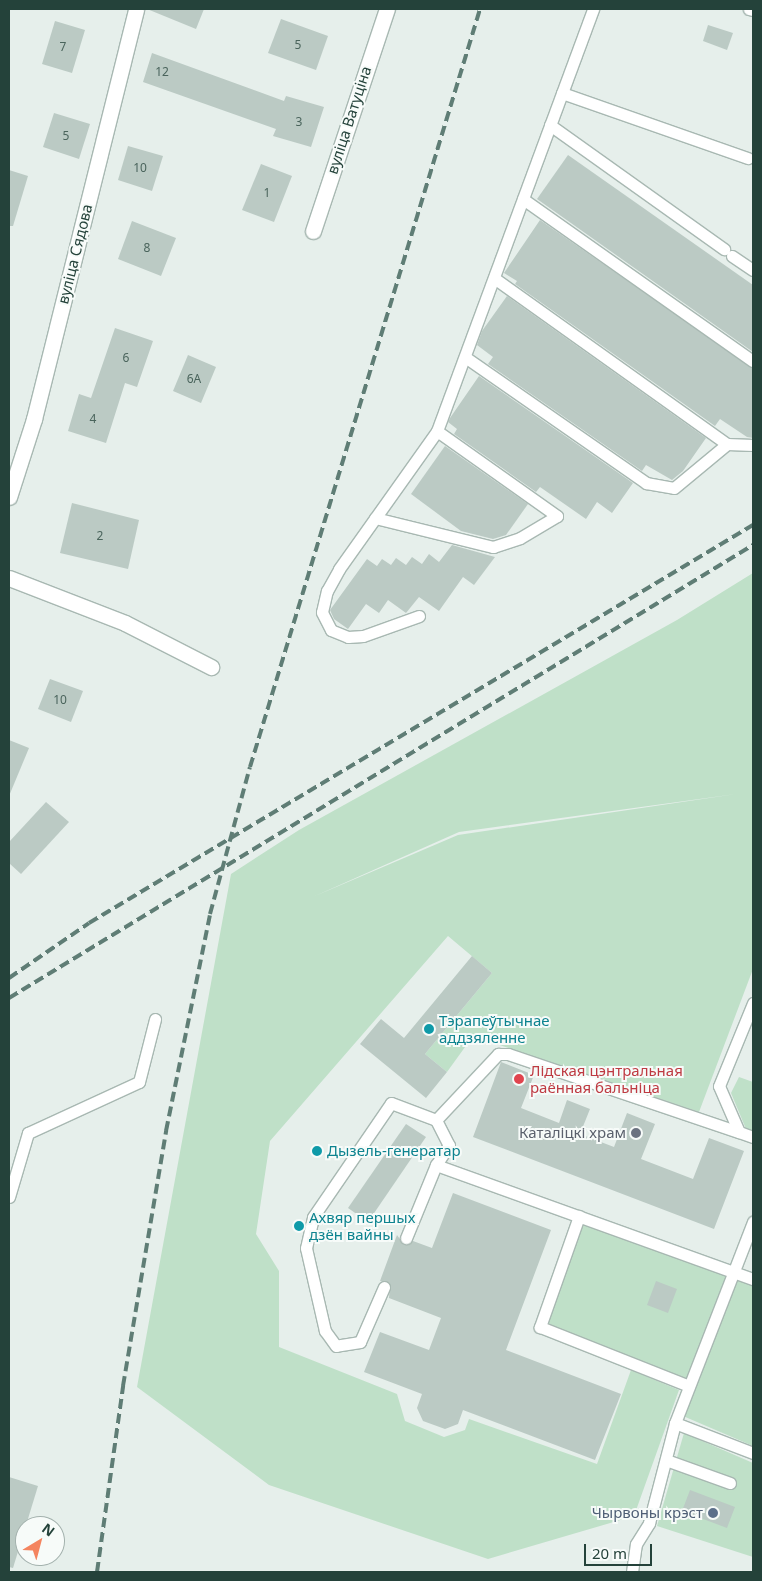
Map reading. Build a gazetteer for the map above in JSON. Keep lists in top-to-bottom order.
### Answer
{
  "streets": {
    "street": ["вуліца Ватуціна", "вуліца Сядова"]
  },
  "places": [
    "Тэрапеўтычнае аддзяленне",
    "Лідская цэнтральная раённая бальніца",
    "Каталіцкі храм",
    "Дызель-генератар",
    "Ахвяр першых дзён вайны",
    "Чырвоны крэст"
  ],
  "house_numbers": [
    "5",
    "7",
    "12",
    "3",
    "5",
    "10",
    "1",
    "8",
    "6",
    "6А",
    "4",
    "2",
    "10"
  ],
  "scale_bar": "20 m",
  "north": "top right"
}
